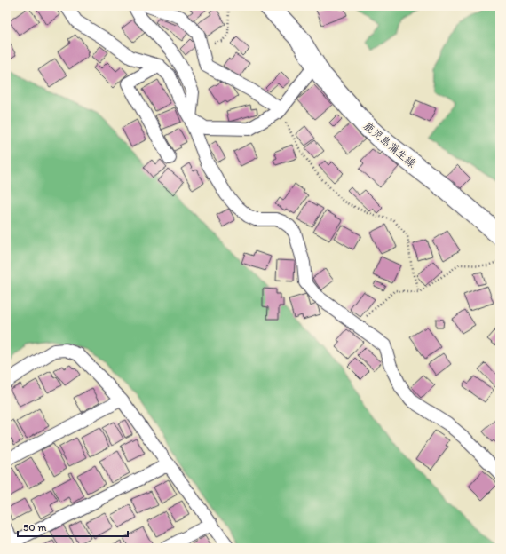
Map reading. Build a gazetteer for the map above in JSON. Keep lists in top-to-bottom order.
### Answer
{
  "streets": {
    "main road": ["鹿児島蒲生線"]
  },
  "scale_bar": "50 m"
}
